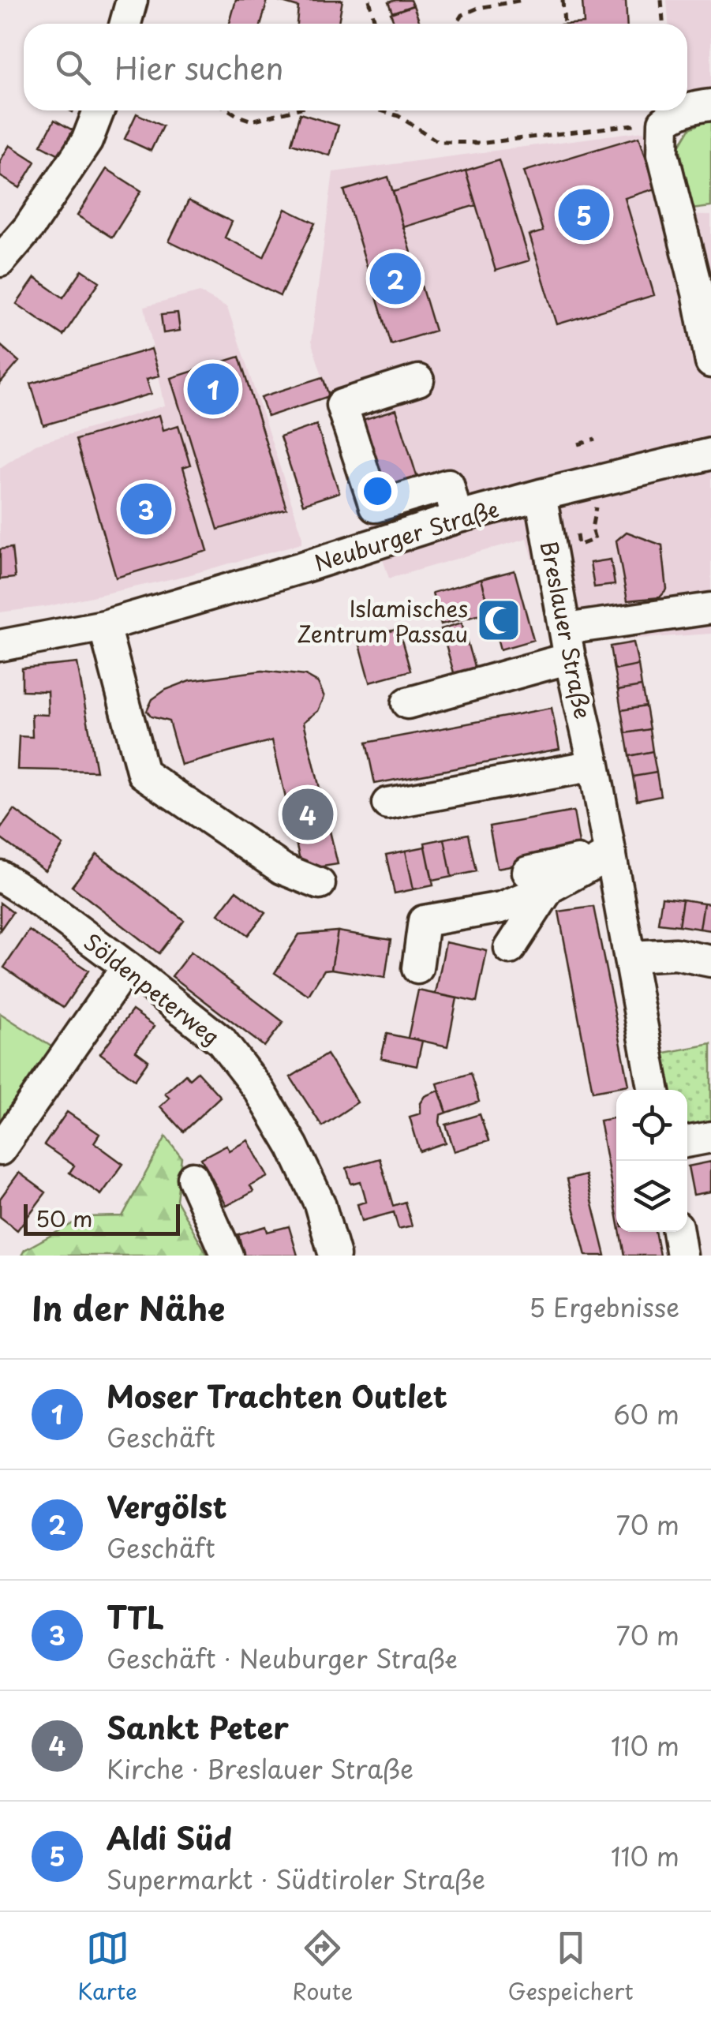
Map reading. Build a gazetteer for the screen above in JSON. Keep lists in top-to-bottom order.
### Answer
{
  "streets": {
    "street": ["Neuburger Straße", "Breslauer Straße", "Söldenpeterweg"]
  },
  "crossings": [
    ["Neuburger Straße", "Breslauer Straße"]
  ],
  "places": {
    "mosque": ["Islamisches Zentrum Passau"]
  },
  "scale_bar": "50 m",
  "page": {
    "search": "Hier suchen",
    "pins": [
      "5",
      "2",
      "1",
      "3",
      "4"
    ],
    "scale": "50 m",
    "heading": ["In der Nähe", "5 Ergebnisse"],
    "list": [
      {
        "mark": "1",
        "name": "Moser Trachten Outlet",
        "note": "Geschäft",
        "value": "60 m"
      },
      {
        "mark": "2",
        "name": "Vergölst",
        "note": "Geschäft",
        "value": "70 m"
      },
      {
        "mark": "3",
        "name": "TTL",
        "note": "Geschäft · Neuburger Straße",
        "value": "70 m"
      },
      {
        "mark": "4",
        "name": "Sankt Peter",
        "note": "Kirche · Breslauer Straße",
        "value": "110 m"
      },
      {
        "mark": "5",
        "name": "Aldi Süd",
        "note": "Supermarkt · Südtiroler Straße",
        "value": "110 m"
      }
    ],
    "nav": ["Karte", "Route", "Gespeichert"]
  }
}
